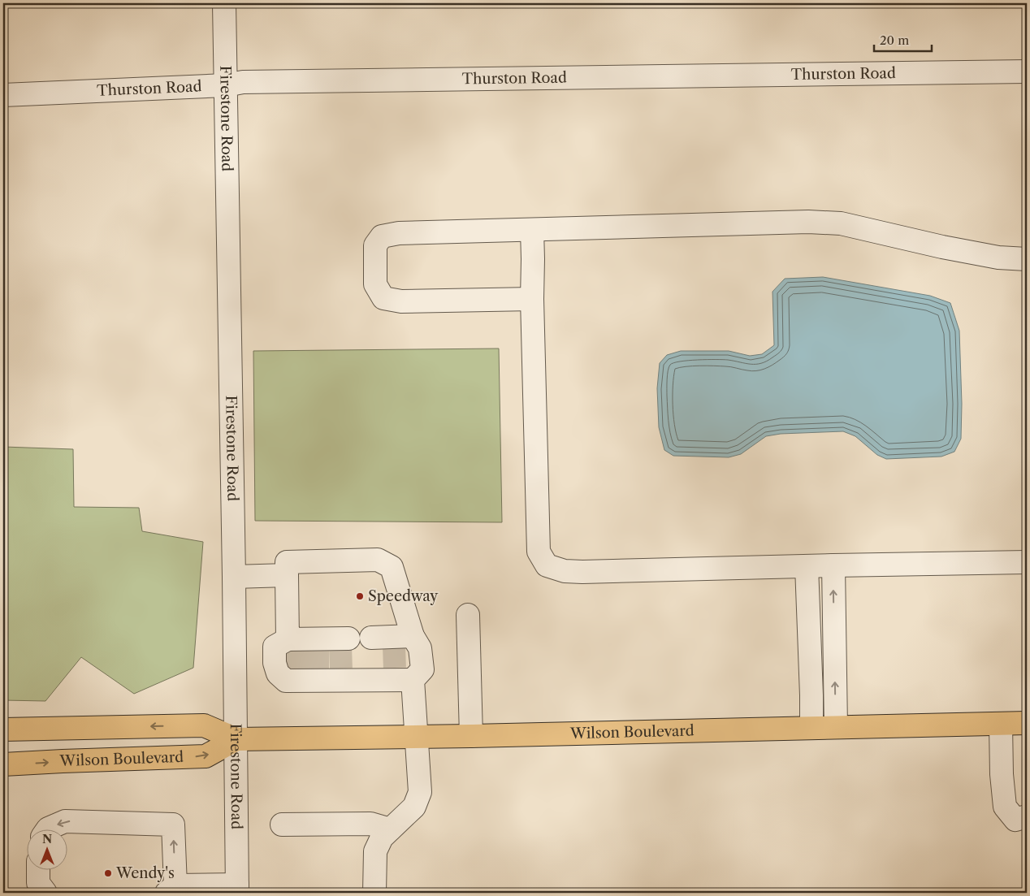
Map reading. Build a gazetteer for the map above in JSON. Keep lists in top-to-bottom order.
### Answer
{
  "streets": {
    "main road": ["Wilson Boulevard"],
    "street": ["Thurston Road", "Firestone Road"]
  },
  "crossings": [
    ["Thurston Road", "Firestone Road"],
    ["Firestone Road", "Wilson Boulevard"]
  ],
  "places": ["Speedway", "Wendy's"],
  "scale_bar": "20 m",
  "north": "top"
}
